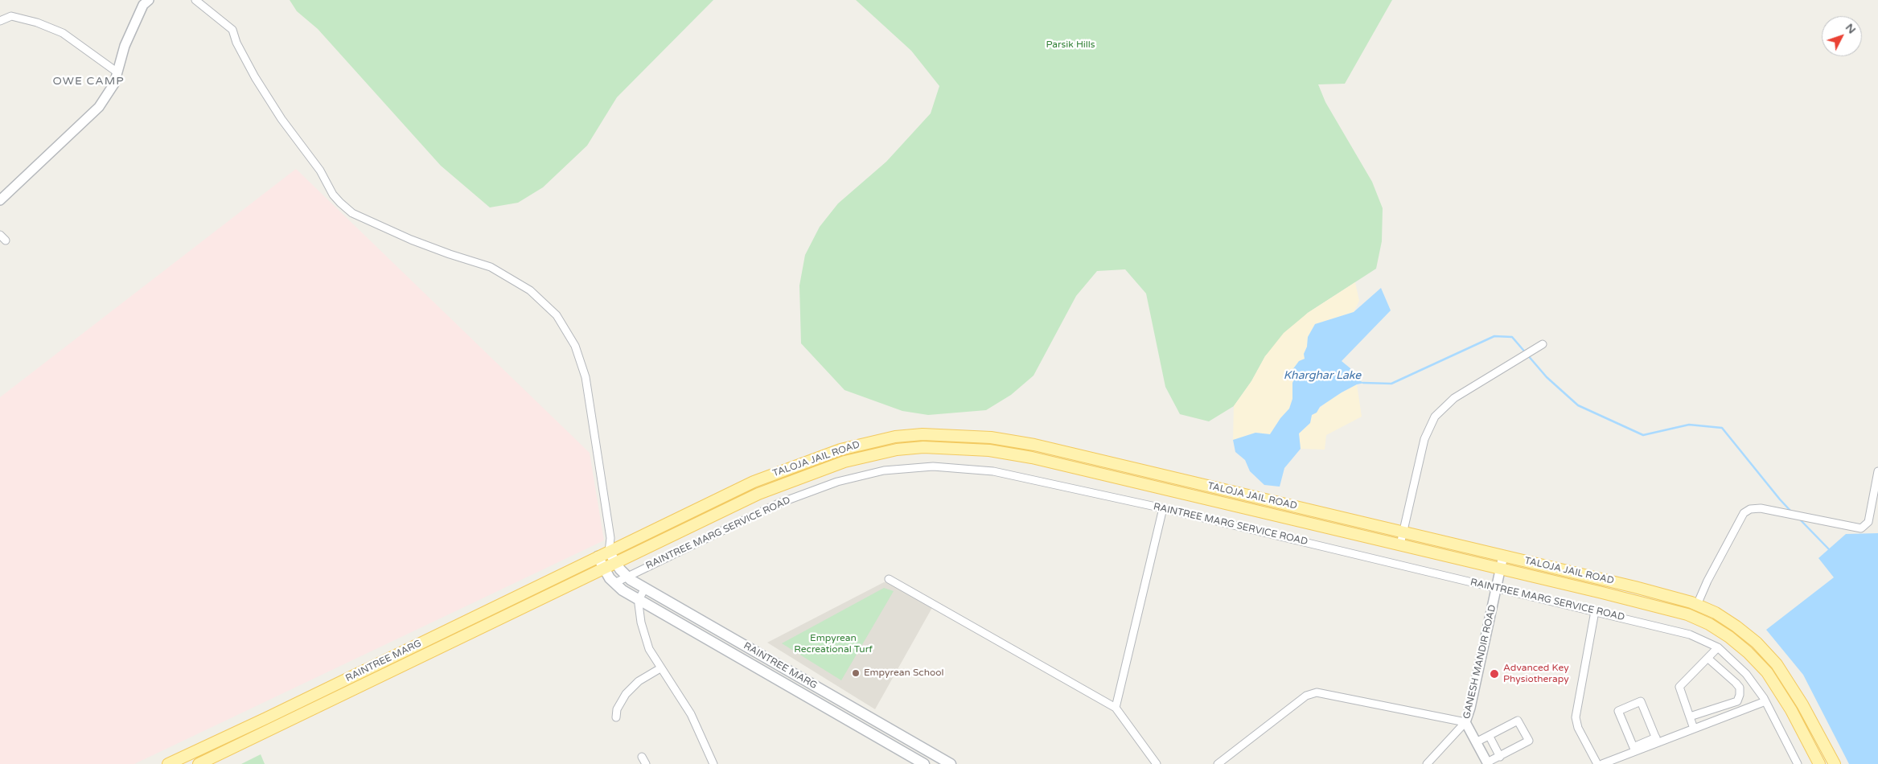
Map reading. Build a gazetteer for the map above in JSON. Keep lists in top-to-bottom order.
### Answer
{
  "streets": {
    "main road": ["TALOJA JAIL ROAD", "RAINTREE MARG"],
    "street": ["RAINTREE MARG SERVICE ROAD", "GANESH MANDIR ROAD"]
  },
  "crossings": [
    ["TALOJA JAIL ROAD", "RAINTREE MARG"],
    ["TALOJA JAIL ROAD", "GANESH MANDIR ROAD"],
    ["RAINTREE MARG SERVICE ROAD", "RAINTREE MARG"],
    ["RAINTREE MARG SERVICE ROAD", "GANESH MANDIR ROAD"]
  ],
  "districts": ["OWE CAMP"],
  "water": ["Kharghar Lake"],
  "parks": ["Parsik Hills", "Empyrean Recreational Turf"],
  "places": ["Empyrean School", "Advanced Key Physiotherapy"],
  "north": "top right"
}
